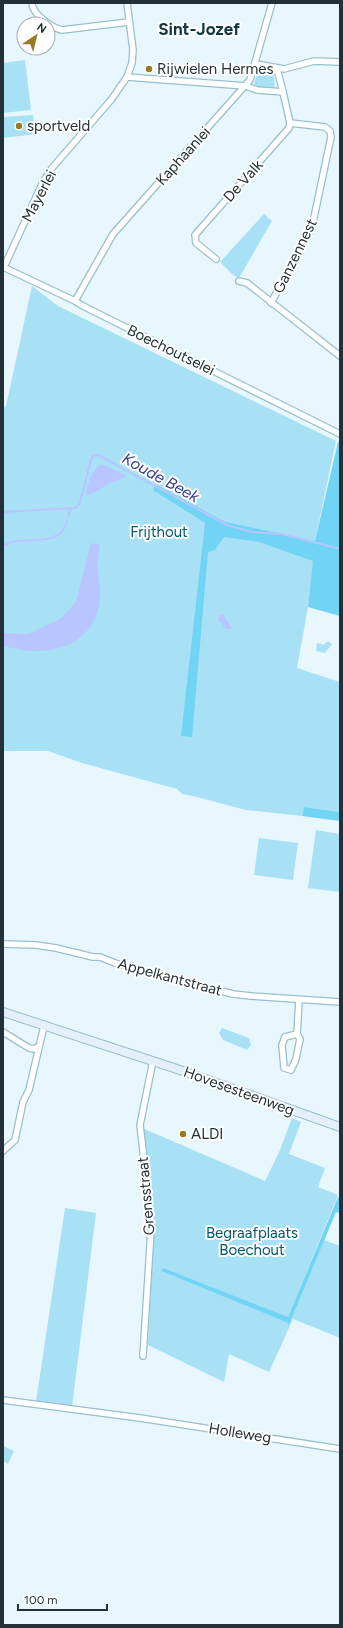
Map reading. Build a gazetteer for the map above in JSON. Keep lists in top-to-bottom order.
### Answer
{
  "streets": {
    "street": [
      "Kaphaanlei",
      "De Valk",
      "Mayerlei",
      "Ganzennest",
      "Boechoutselei",
      "Appelkantstraat",
      "Hovesesteenweg",
      "Grensstraat",
      "Holleweg"
    ]
  },
  "crossings": [
    ["Kaphaanlei", "Boechoutselei"],
    ["De Valk", "Ganzennest"],
    ["Mayerlei", "Boechoutselei"],
    ["Hovesesteenweg", "Grensstraat"]
  ],
  "districts": ["Sint-Jozef"],
  "water": ["Koude Beek"],
  "parks": ["Frijthout", "Begraafplaats Boechout"],
  "places": ["Rijwielen Hermes", "sportveld", "ALDI"],
  "scale_bar": "100 m",
  "north": "top right"
}
